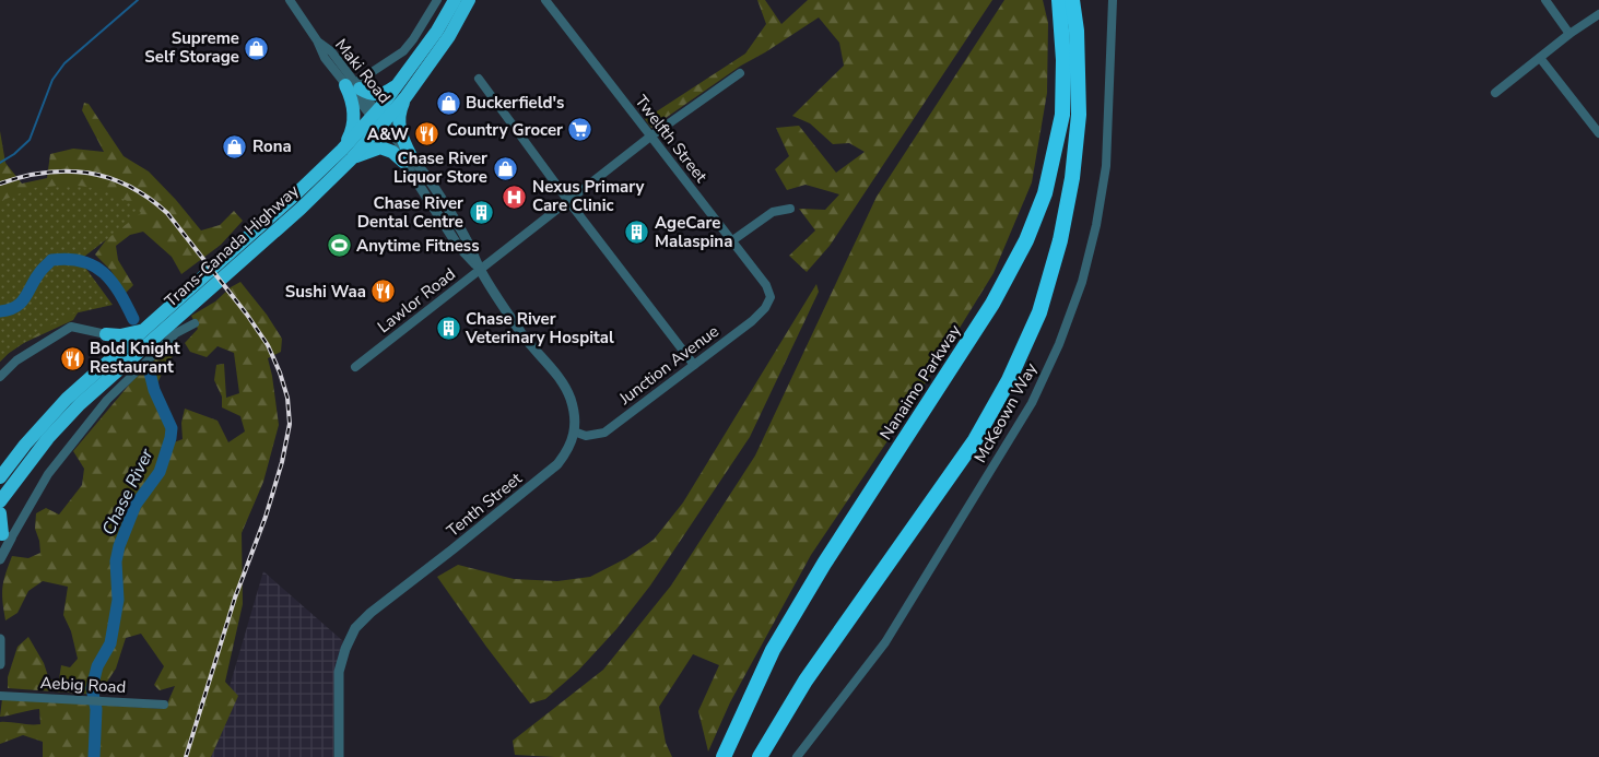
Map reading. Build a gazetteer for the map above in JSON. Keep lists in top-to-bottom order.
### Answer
{
  "streets": {
    "highway": ["Trans-Canada Highway", "Nanaimo Parkway"],
    "street": [
      "Maki Road",
      "Twelfth Street",
      "Lawlor Road",
      "Junction Avenue",
      "McKeown Way",
      "Tenth Street",
      "Aebig Road"
    ]
  },
  "crossings": [
    ["Maki Road", "Trans-Canada Highway"],
    ["Maki Road", "Tenth Street"],
    ["Twelfth Street", "Lawlor Road"],
    ["Twelfth Street", "Junction Avenue"],
    ["Trans-Canada Highway", "Tenth Street"],
    ["Lawlor Road", "Tenth Street"],
    ["Junction Avenue", "Tenth Street"]
  ],
  "water": ["Chase River"],
  "places": {
    "shop": [
      "Supreme Self Storage",
      "Buckerfield's",
      "Rona",
      "Chase River Liquor Store"
    ],
    "supermarket": ["Country Grocer"],
    "restaurant": ["A&W", "Sushi Waa", "Bold Knight Restaurant"],
    "hospital": ["Nexus Primary Care Clinic"],
    "building": ["Chase River Dental Centre", "AgeCare Malaspina", "Chase River Veterinary Hospital"],
    "sports": ["Anytime Fitness"]
  }
}
